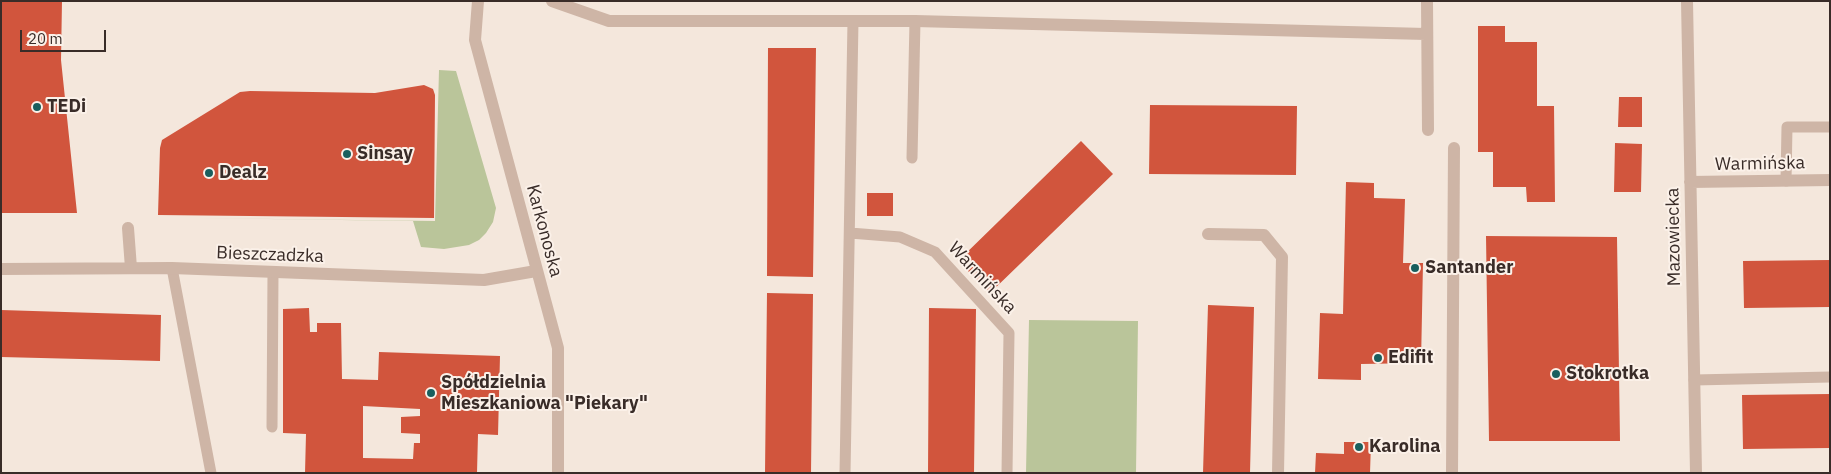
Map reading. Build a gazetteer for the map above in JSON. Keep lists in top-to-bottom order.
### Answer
{
  "streets": {
    "street": [
      "Warmińska",
      "Karkonoska",
      "Mazowiecka",
      "Bieszczadzka"
    ]
  },
  "crossings": [
    ["Warmińska", "Mazowiecka"],
    ["Karkonoska", "Bieszczadzka"]
  ],
  "places": [
    "TEDi",
    "Sinsay",
    "Dealz",
    "Santander",
    "Edifit",
    "Stokrotka",
    "Spółdzielnia Mieszkaniowa \"Piekary\"",
    "Karolina"
  ],
  "scale_bar": "20 m"
}
